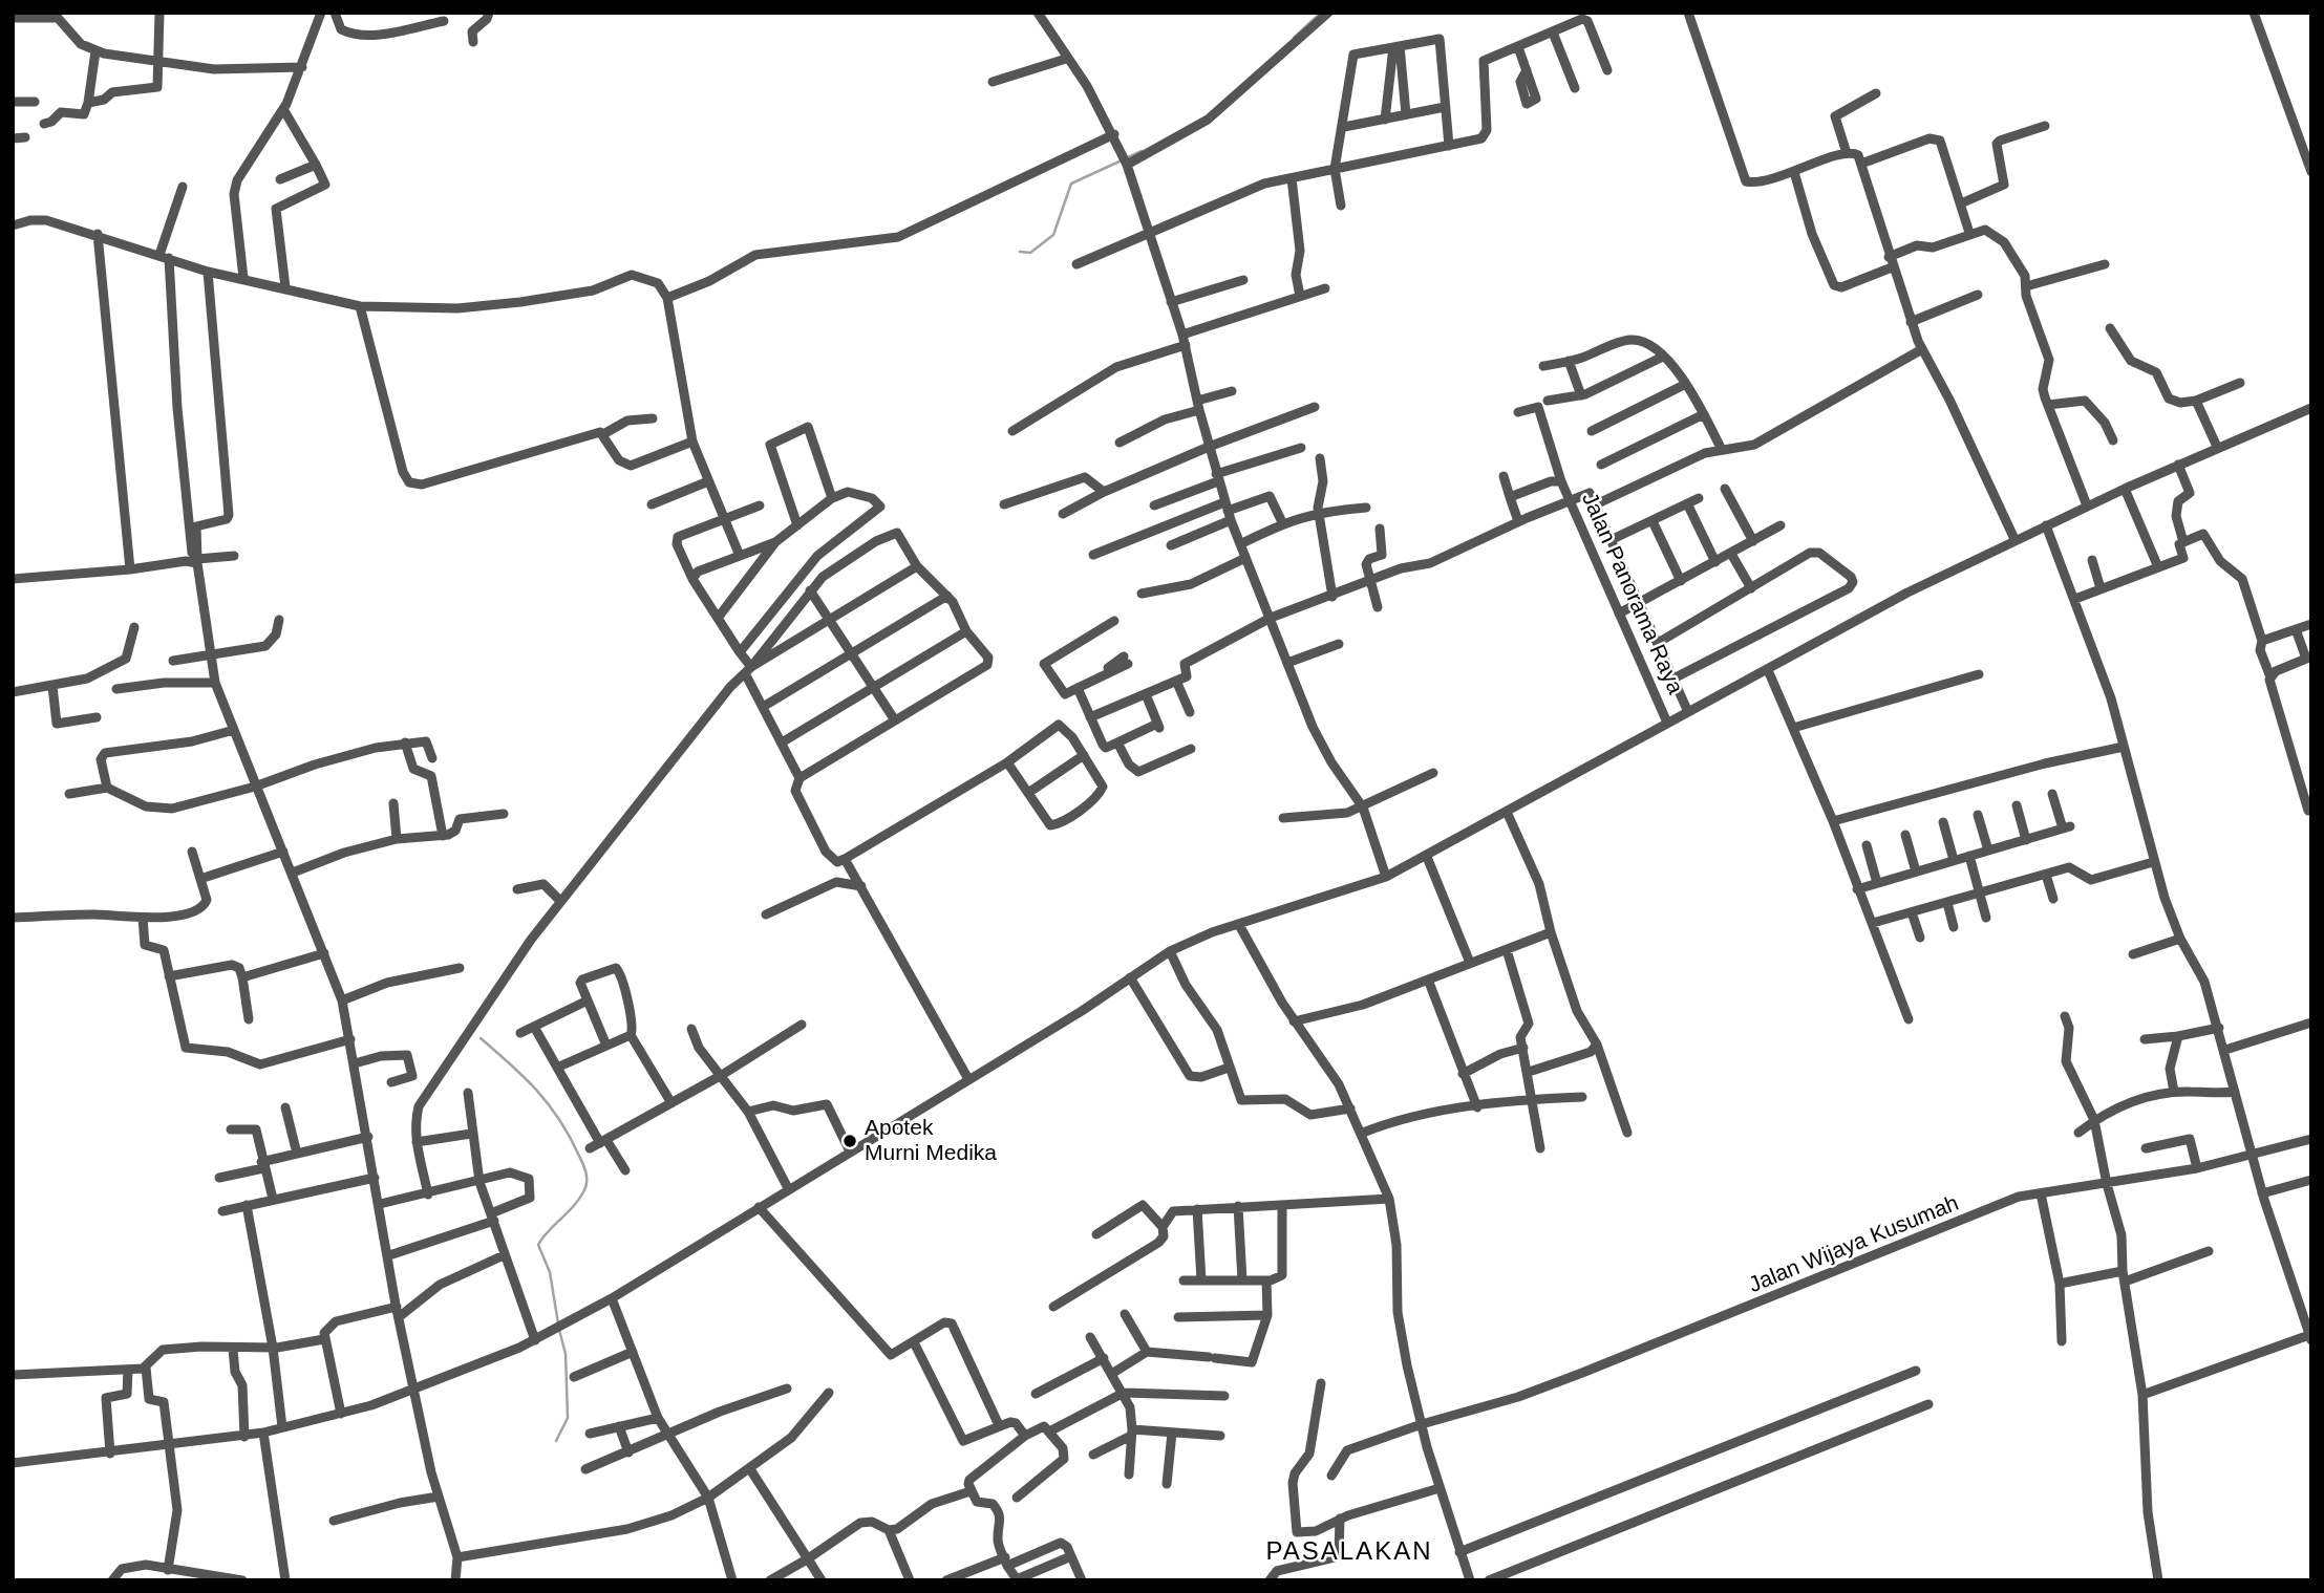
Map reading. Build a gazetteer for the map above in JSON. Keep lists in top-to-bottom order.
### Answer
{
  "streets": {
    "street": ["Jalan Panorama Raya", "Jalan Wijaya Kusumah"]
  },
  "districts": ["PASALAKAN"],
  "places": ["Apotek Murni Medika"]
}
